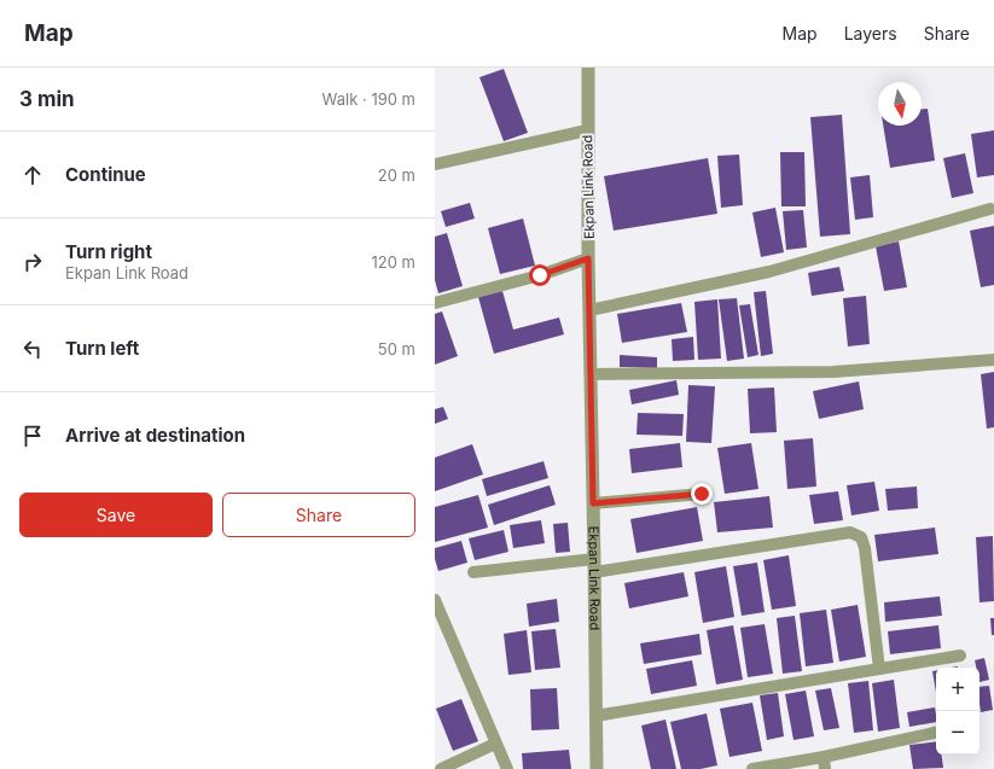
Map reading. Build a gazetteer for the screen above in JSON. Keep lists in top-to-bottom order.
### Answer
{
  "streets": {
    "street": ["Ekpan Link Road"]
  },
  "north": "bottom",
  "page": {
    "header": "Map",
    "nav": ["Map", "Layers", "Share"],
    "heading": ["3 min", "Walk · 190 m"],
    "list": [
      ["Continue", "20 m"],
      ["Turn right", "Ekpan Link Road", "120 m"],
      ["Turn left", "50 m"],
      "Arrive at destination"
    ],
    "buttons": ["Save", "Share"],
    "map_buttons": ["+", "−"]
  }
}
